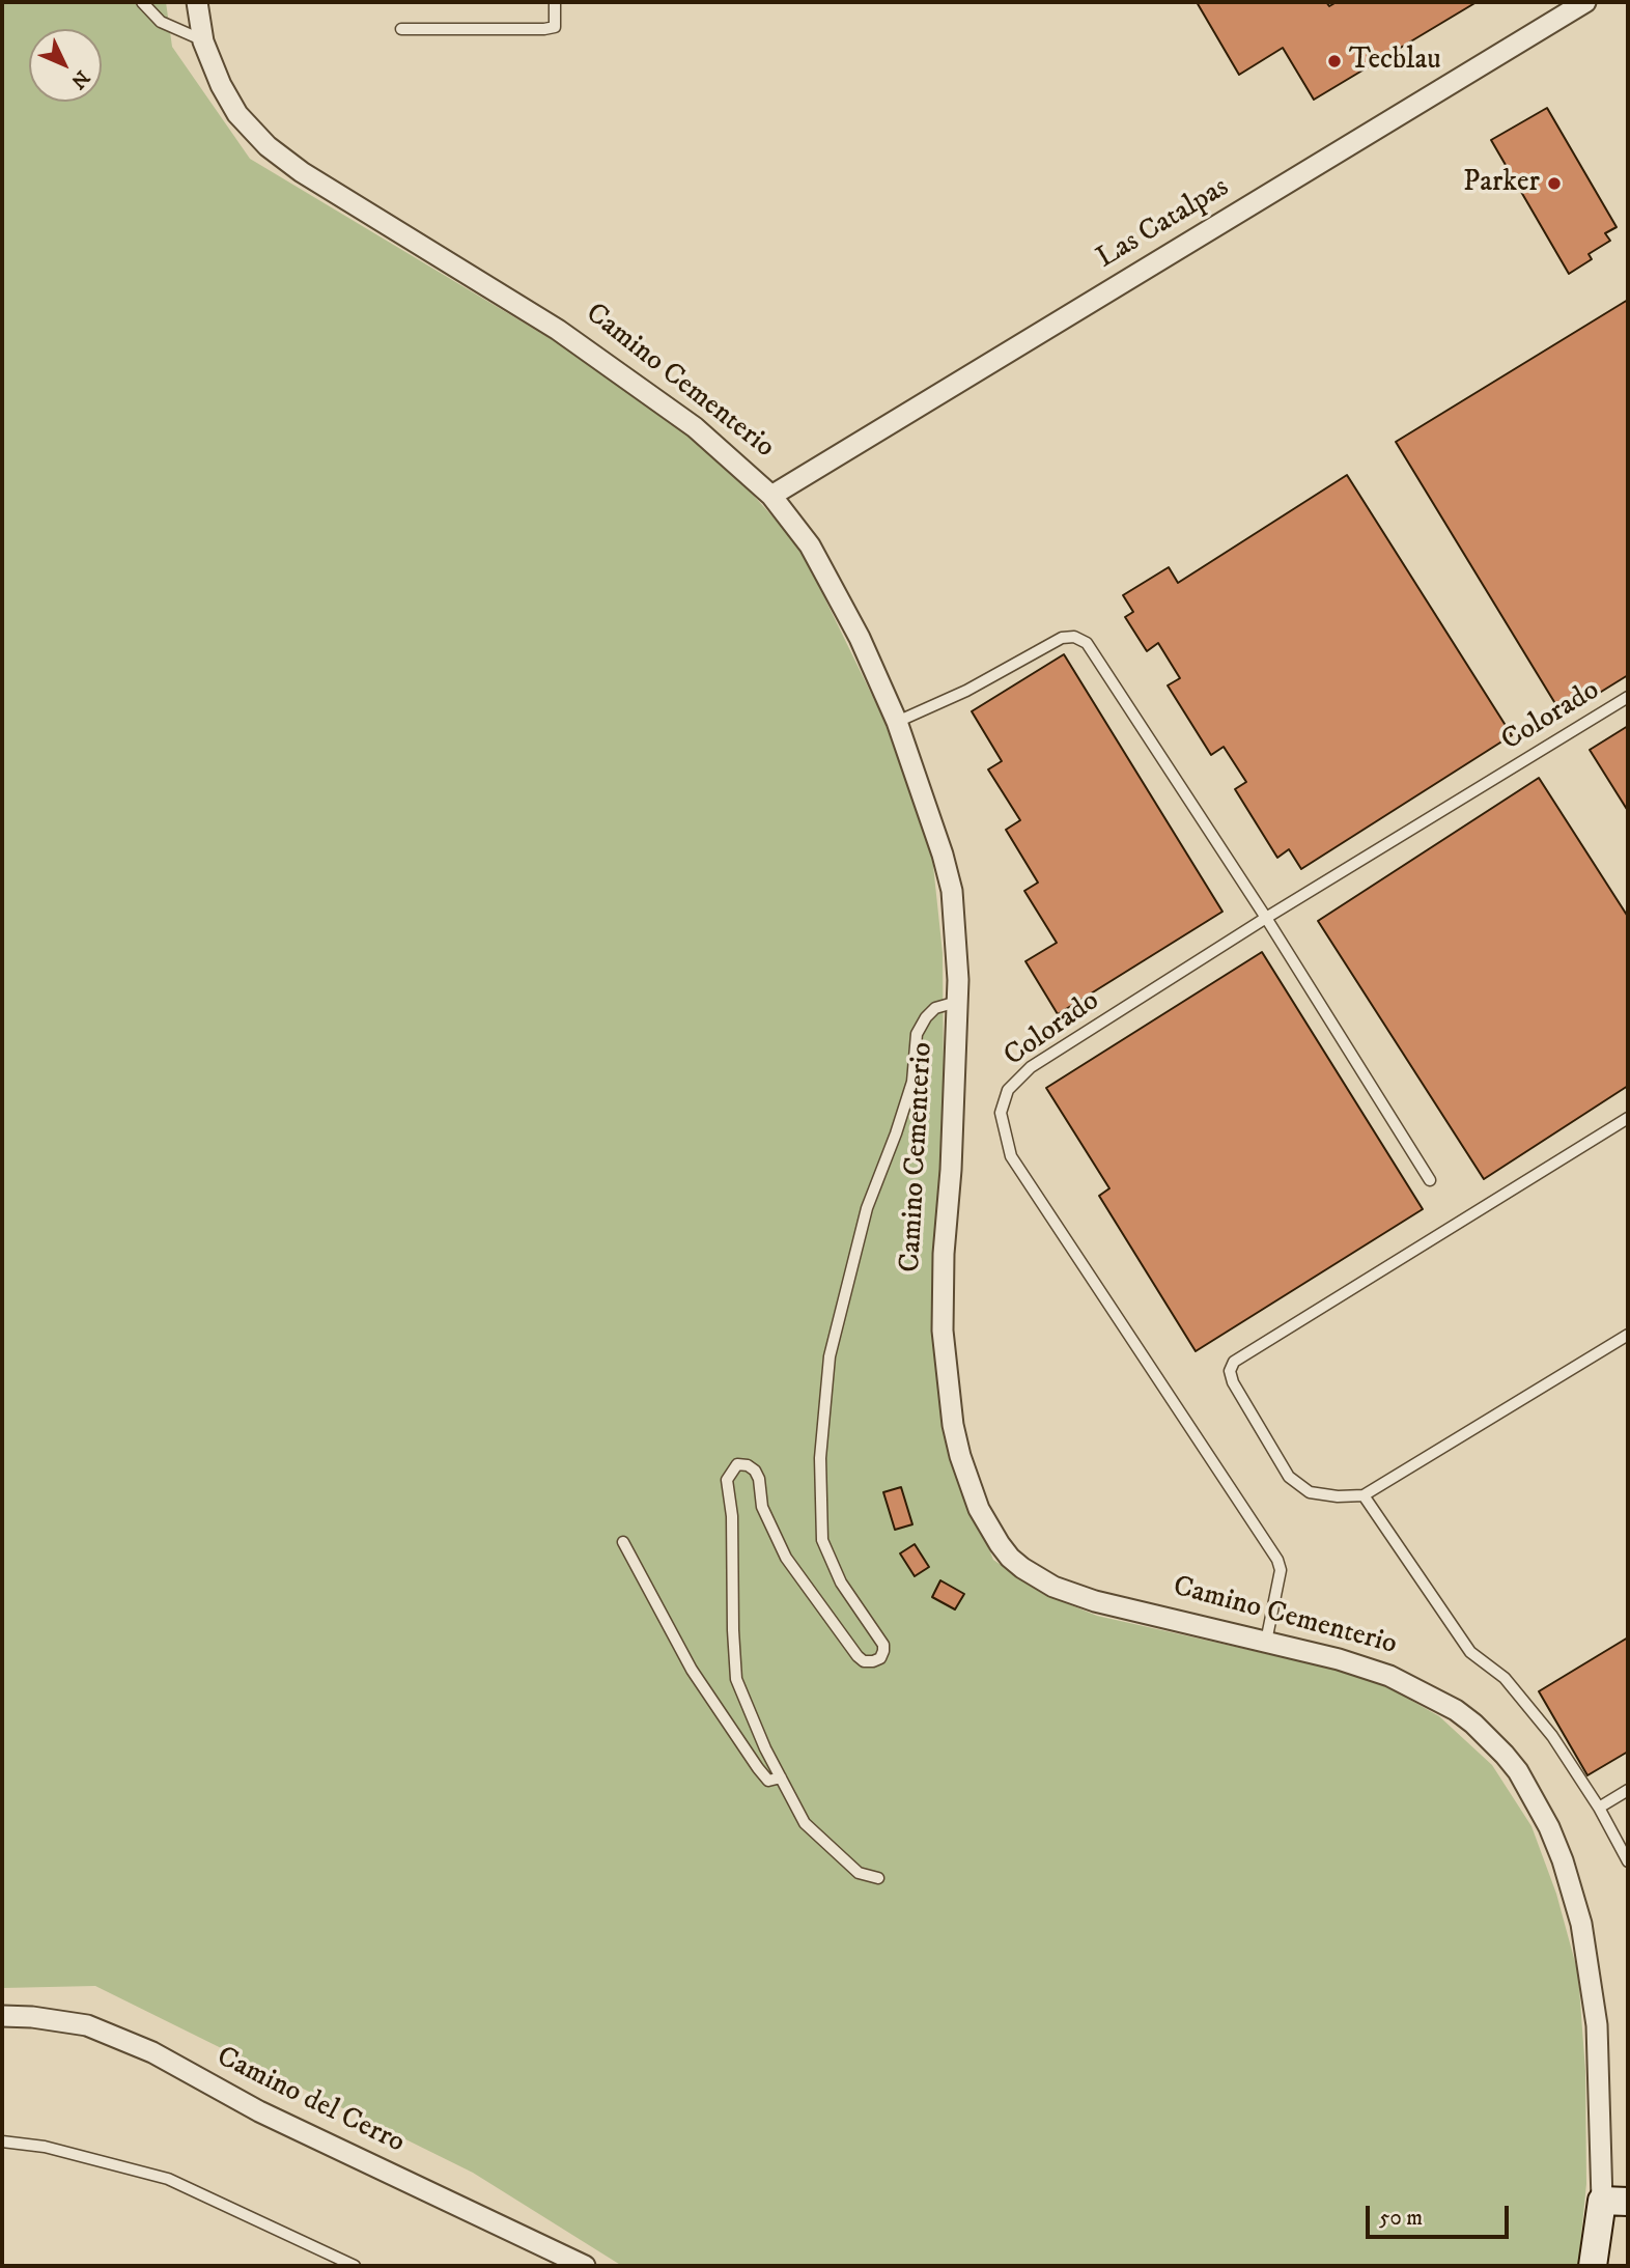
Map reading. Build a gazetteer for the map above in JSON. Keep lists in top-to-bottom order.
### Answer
{
  "streets": {
    "street": ["Las Catalpas", "Camino Cementerio", "Camino del Cerro"],
    "lane": ["Colorado"]
  },
  "crossings": [
    ["Las Catalpas", "Camino Cementerio"],
    ["Camino Cementerio", "Colorado"]
  ],
  "places": ["Tecblau", "Parker"],
  "scale_bar": "50 m",
  "north": "bottom right"
}
